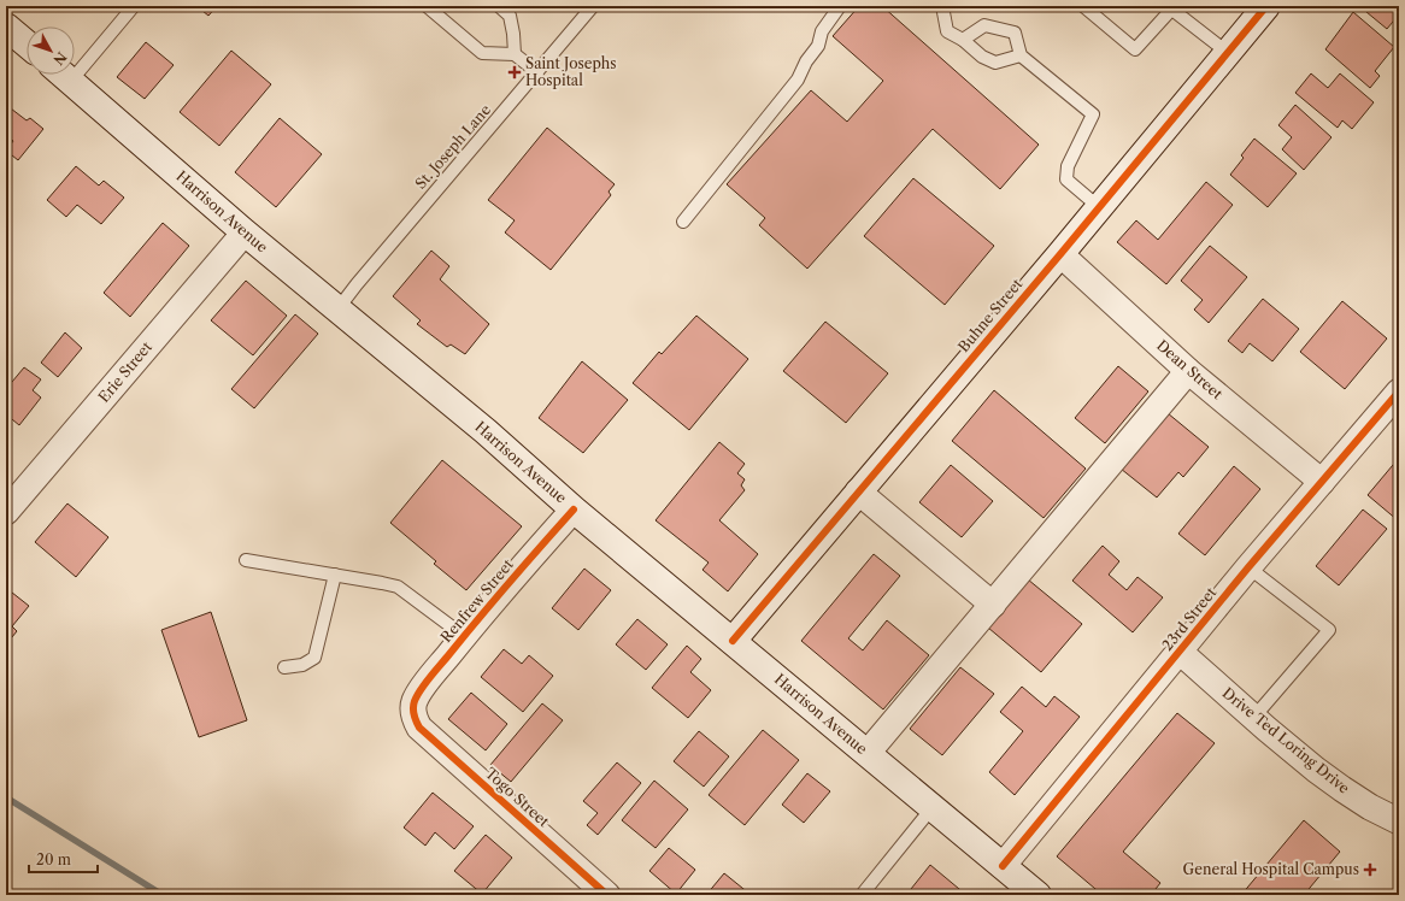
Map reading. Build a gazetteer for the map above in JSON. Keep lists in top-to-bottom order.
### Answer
{
  "streets": {
    "main road": ["Harrison Avenue", "Buhne Street"],
    "street": [
      "Dean Street",
      "Erie Street",
      "Renfrew Street",
      "23rd Street",
      "Drive Ted Loring Drive",
      "Togo Street"
    ],
    "lane": ["St. Joseph Lane"]
  },
  "crossings": [
    ["St. Joseph Lane", "Harrison Avenue"],
    ["Harrison Avenue", "Buhne Street"],
    ["Harrison Avenue", "Erie Street"],
    ["Harrison Avenue", "Renfrew Street"],
    ["Harrison Avenue", "23rd Street"],
    ["Buhne Street", "Dean Street"],
    ["Dean Street", "23rd Street"],
    ["Renfrew Street", "Togo Street"],
    ["23rd Street", "Drive Ted Loring Drive"]
  ],
  "places": {
    "health": ["Saint Josephs Hospital", "General Hospital Campus"]
  },
  "scale_bar": "20 m",
  "north": "bottom right"
}
